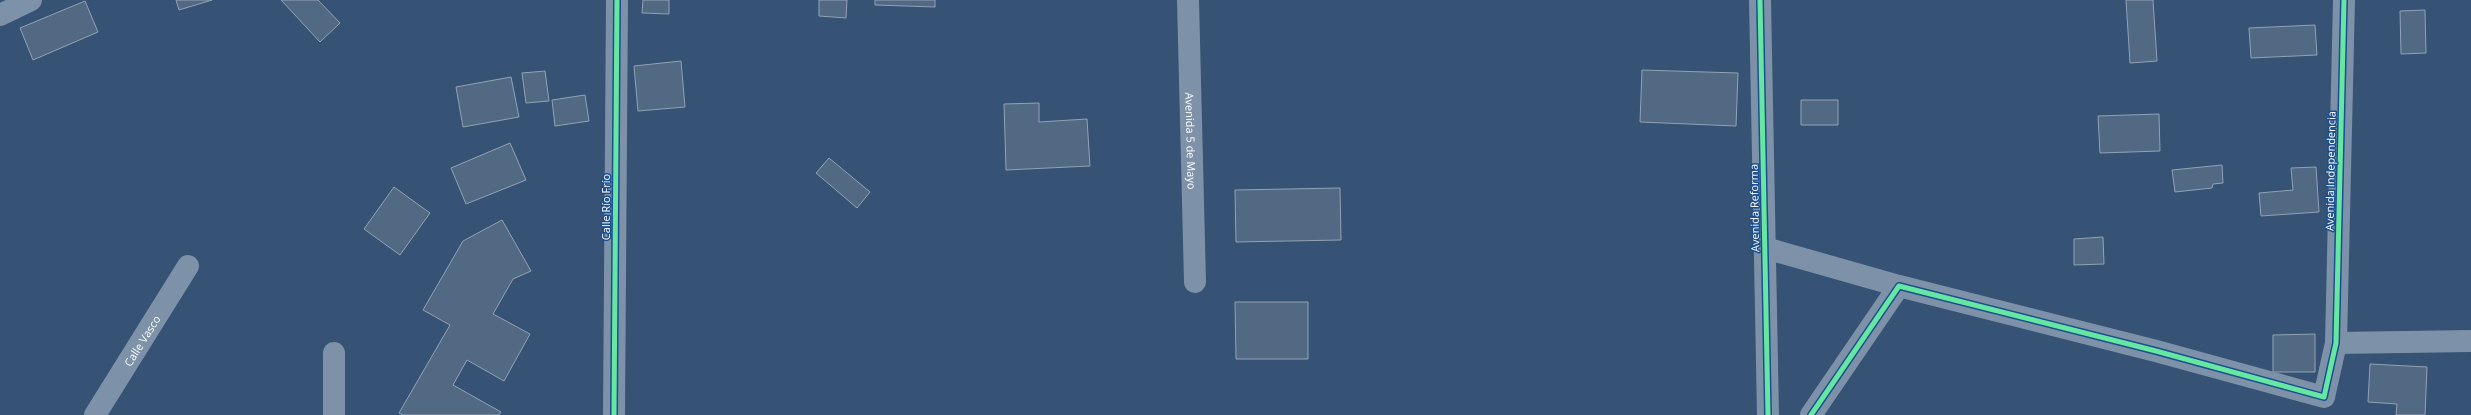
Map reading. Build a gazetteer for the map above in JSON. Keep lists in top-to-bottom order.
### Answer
{
  "streets": {
    "street": [
      "Avenida 5 de Mayo",
      "Avenida Independencia",
      "Calle Río Frío",
      "Avenida Reforma",
      "Calle Vasco"
    ]
  }
}
